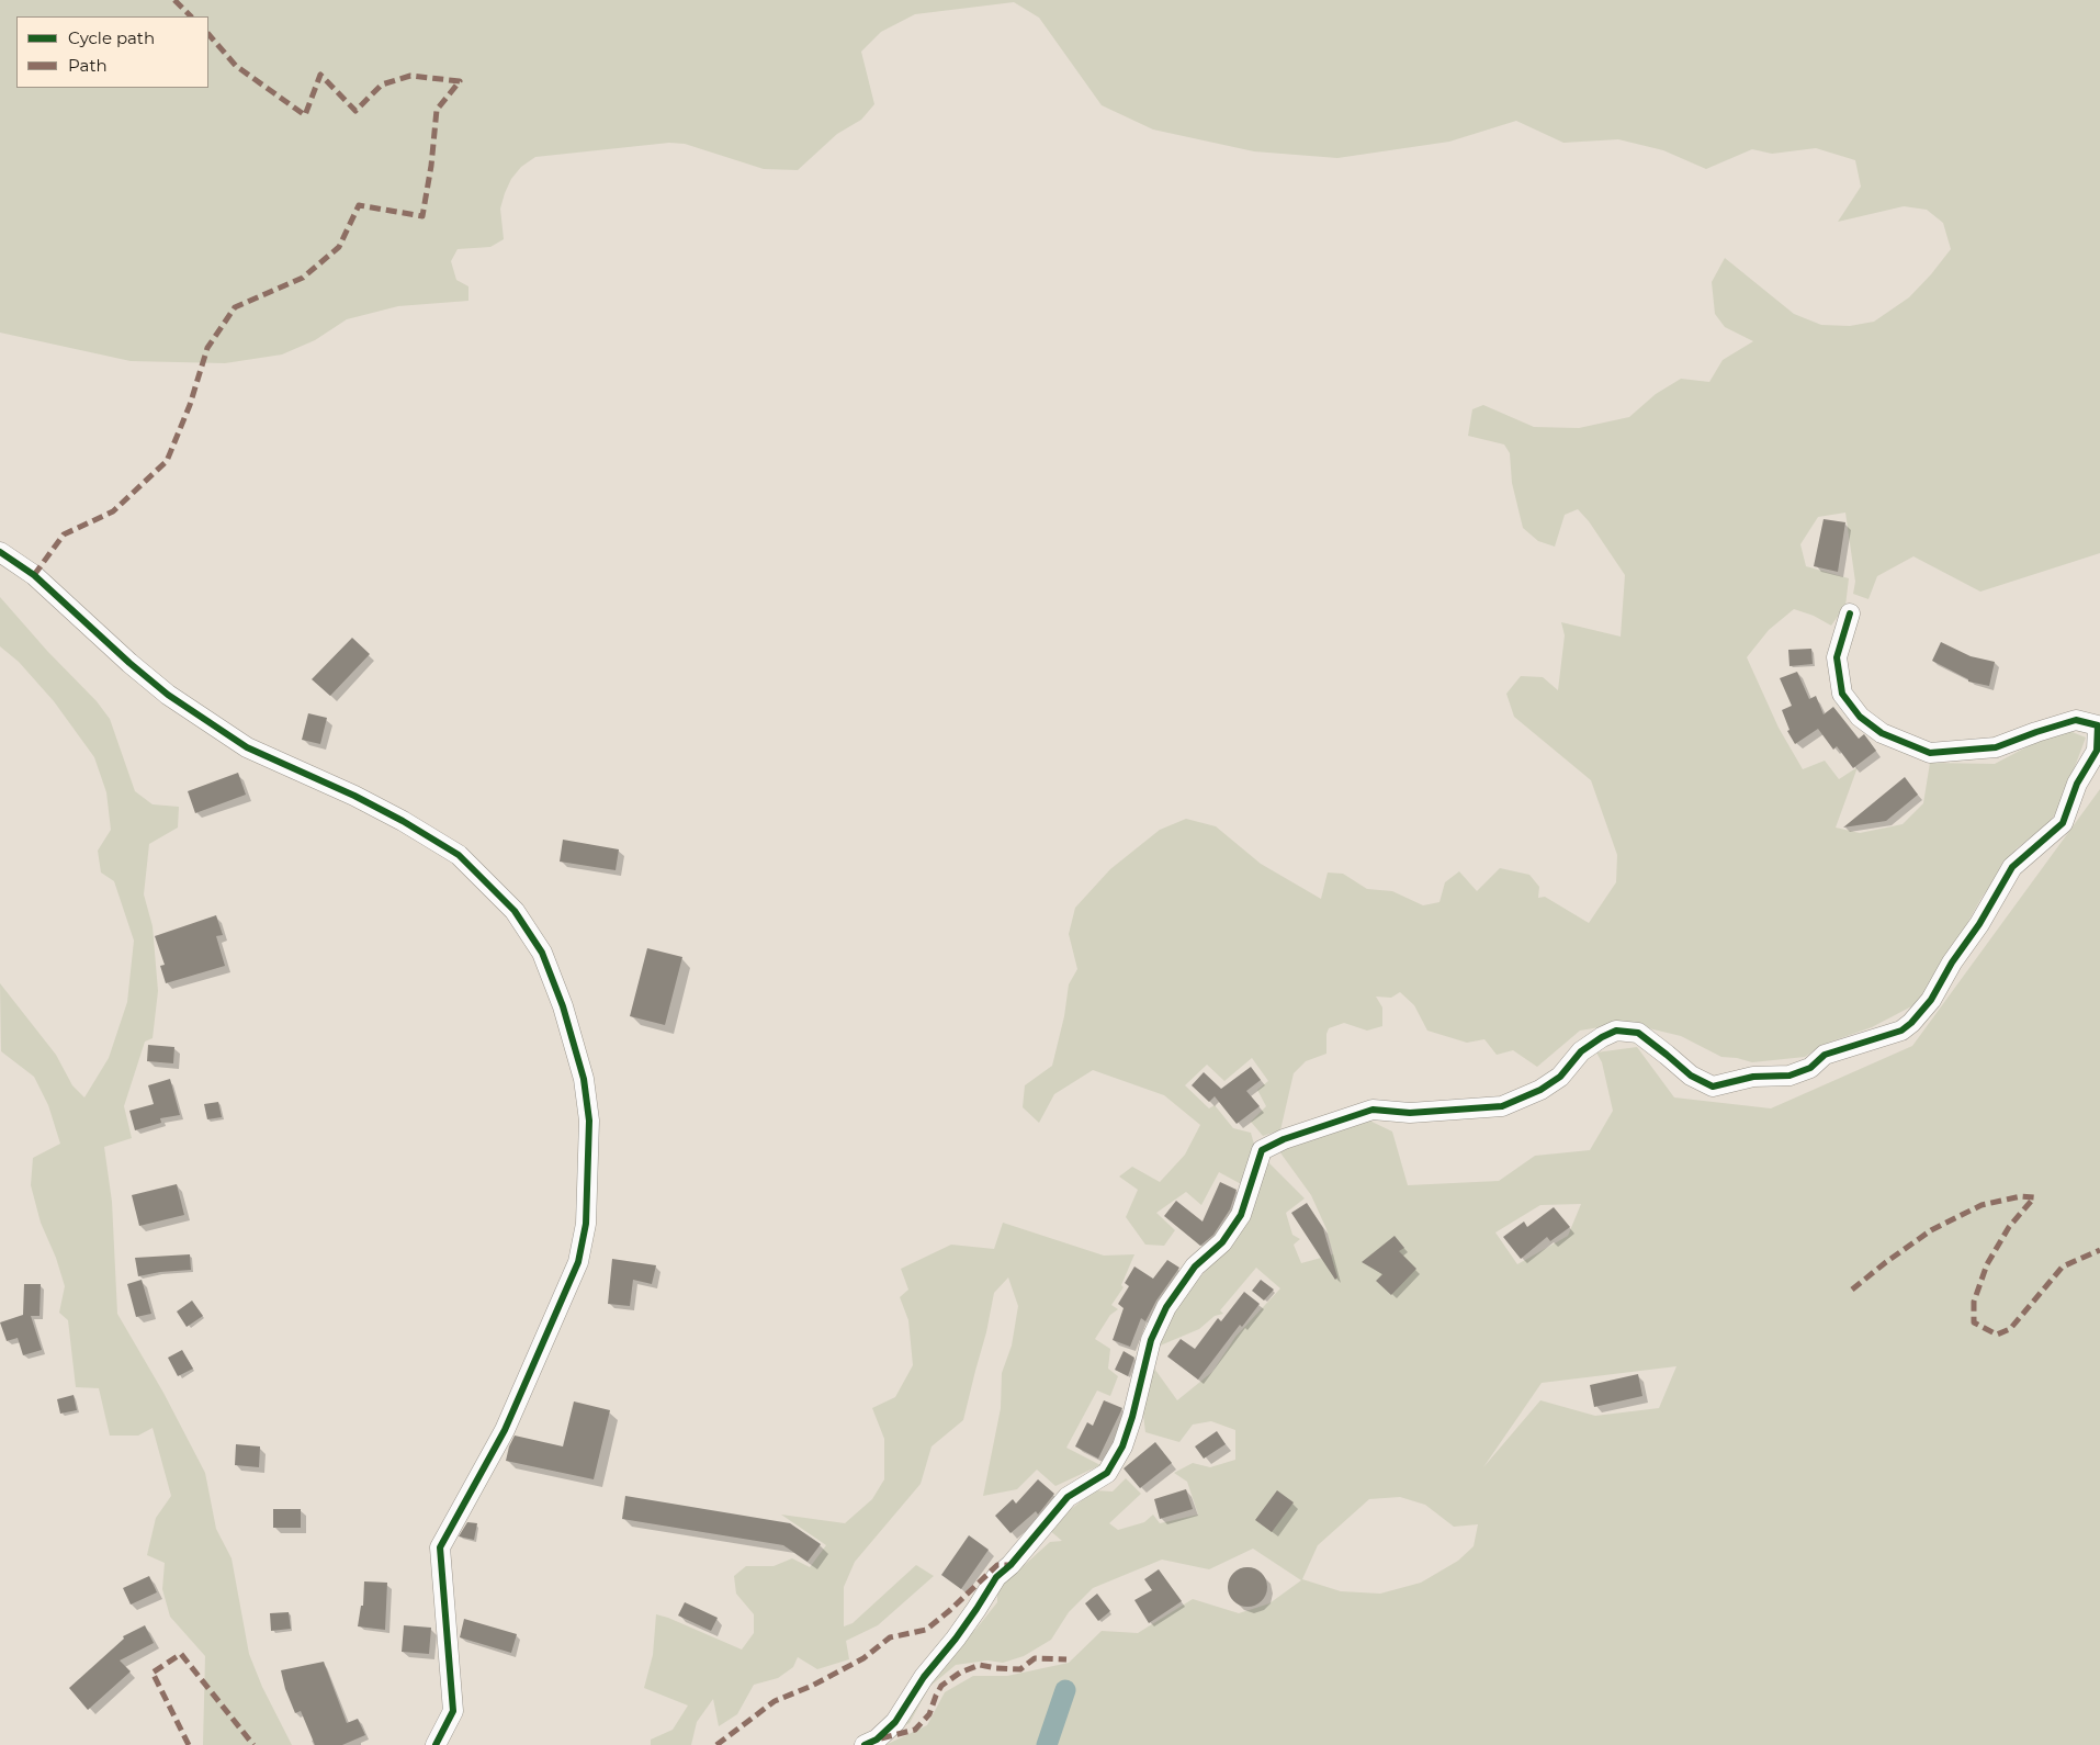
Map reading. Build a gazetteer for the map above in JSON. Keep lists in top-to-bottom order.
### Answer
{
  "legend": ["Cycle path", "Path"]
}
